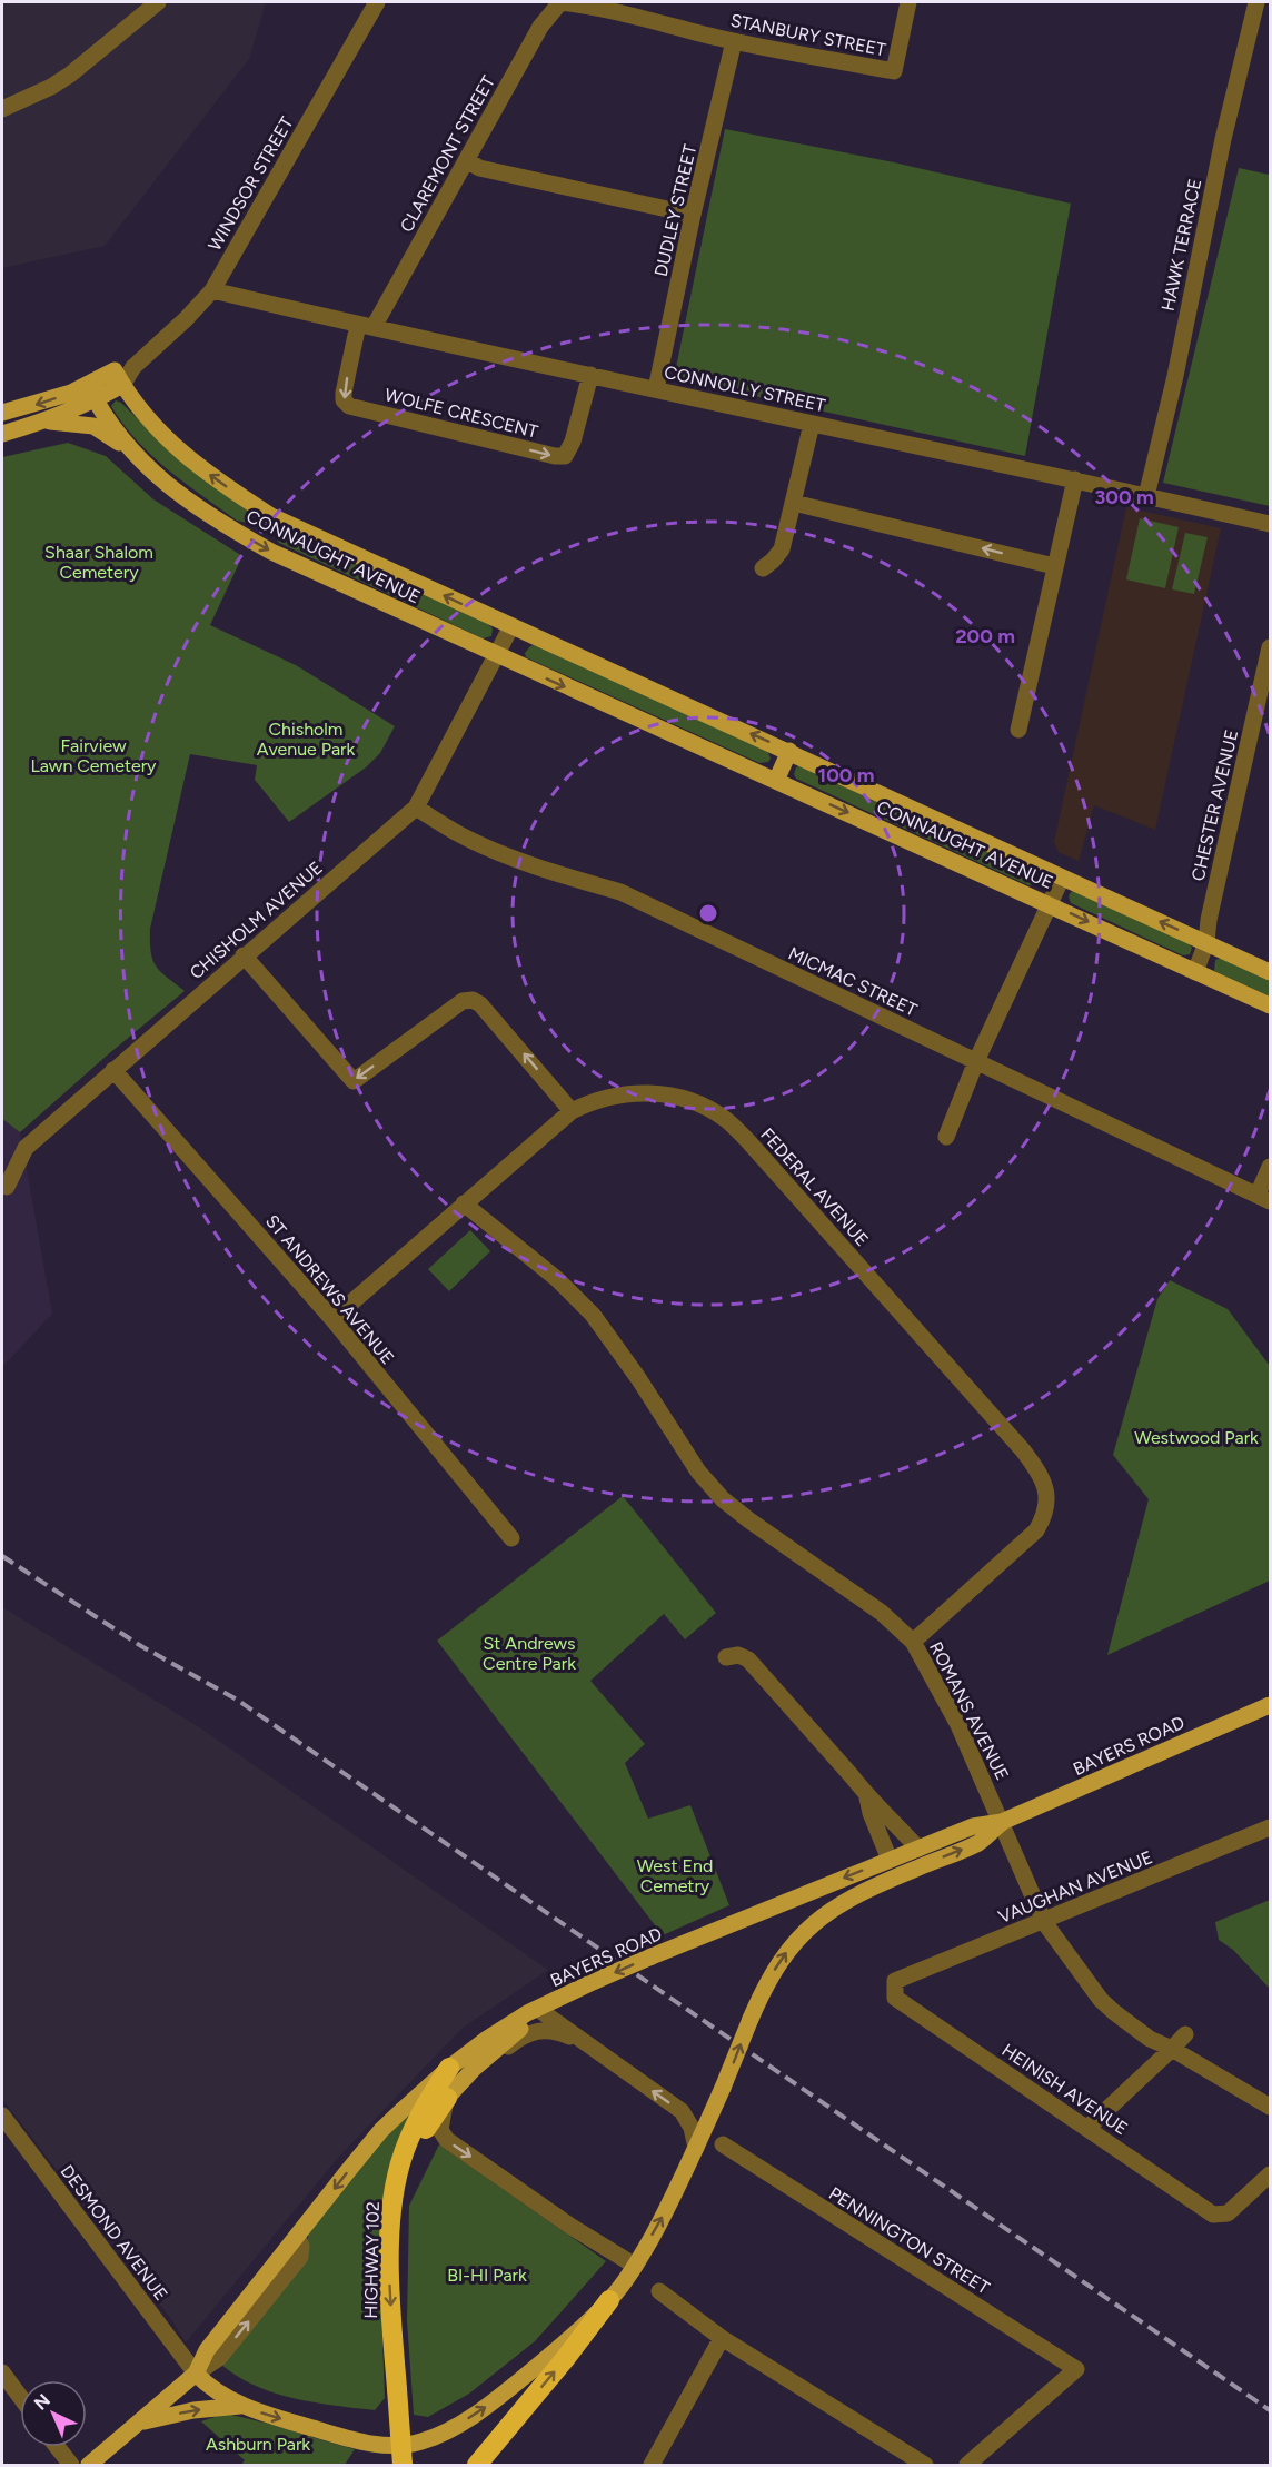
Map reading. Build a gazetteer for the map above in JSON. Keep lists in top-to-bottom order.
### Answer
{
  "streets": {
    "highway": ["HIGHWAY 102"],
    "main road": ["WINDSOR STREET", "CONNAUGHT AVENUE", "BAYERS ROAD"],
    "street": [
      "STANBURY STREET",
      "CLAREMONT STREET",
      "DUDLEY STREET",
      "HAWK TERRACE",
      "CONNOLLY STREET",
      "WOLFE CRESCENT",
      "CHESTER AVENUE",
      "CHISHOLM AVENUE",
      "MICMAC STREET",
      "FEDERAL AVENUE",
      "ST ANDREWS AVENUE",
      "ROMANS AVENUE",
      "VAUGHAN AVENUE",
      "HEINISH AVENUE",
      "DESMOND AVENUE",
      "PENNINGTON STREET"
    ]
  },
  "crossings": [
    ["STANBURY STREET", "CLAREMONT STREET"],
    ["STANBURY STREET", "DUDLEY STREET"],
    ["CLAREMONT STREET", "CONNOLLY STREET"],
    ["CLAREMONT STREET", "WOLFE CRESCENT"],
    ["WINDSOR STREET", "CONNOLLY STREET"],
    ["WINDSOR STREET", "CONNAUGHT AVENUE"],
    ["DUDLEY STREET", "CONNOLLY STREET"],
    ["HAWK TERRACE", "CONNOLLY STREET"],
    ["CONNOLLY STREET", "WOLFE CRESCENT"],
    ["CONNAUGHT AVENUE", "CHESTER AVENUE"],
    ["CONNAUGHT AVENUE", "CHISHOLM AVENUE"],
    ["CHISHOLM AVENUE", "MICMAC STREET"],
    ["CHISHOLM AVENUE", "ST ANDREWS AVENUE"],
    ["FEDERAL AVENUE", "ST ANDREWS AVENUE"],
    ["FEDERAL AVENUE", "ROMANS AVENUE"],
    ["ROMANS AVENUE", "BAYERS ROAD"],
    ["ROMANS AVENUE", "VAUGHAN AVENUE"],
    ["BAYERS ROAD", "DESMOND AVENUE"],
    ["BAYERS ROAD", "HIGHWAY 102"],
    ["VAUGHAN AVENUE", "HEINISH AVENUE"]
  ],
  "one_way": ["HIGHWAY 102"],
  "parks": [
    "Shaar Shalom Cemetery",
    "Chisholm Avenue Park",
    "Fairview Lawn Cemetery",
    "Westwood Park",
    "St Andrews Centre Park",
    "West End Cemetry",
    "BI-HI Park",
    "Ashburn Park"
  ],
  "north": "top left",
  "rings": ["300 m", "200 m", "100 m"]
}
